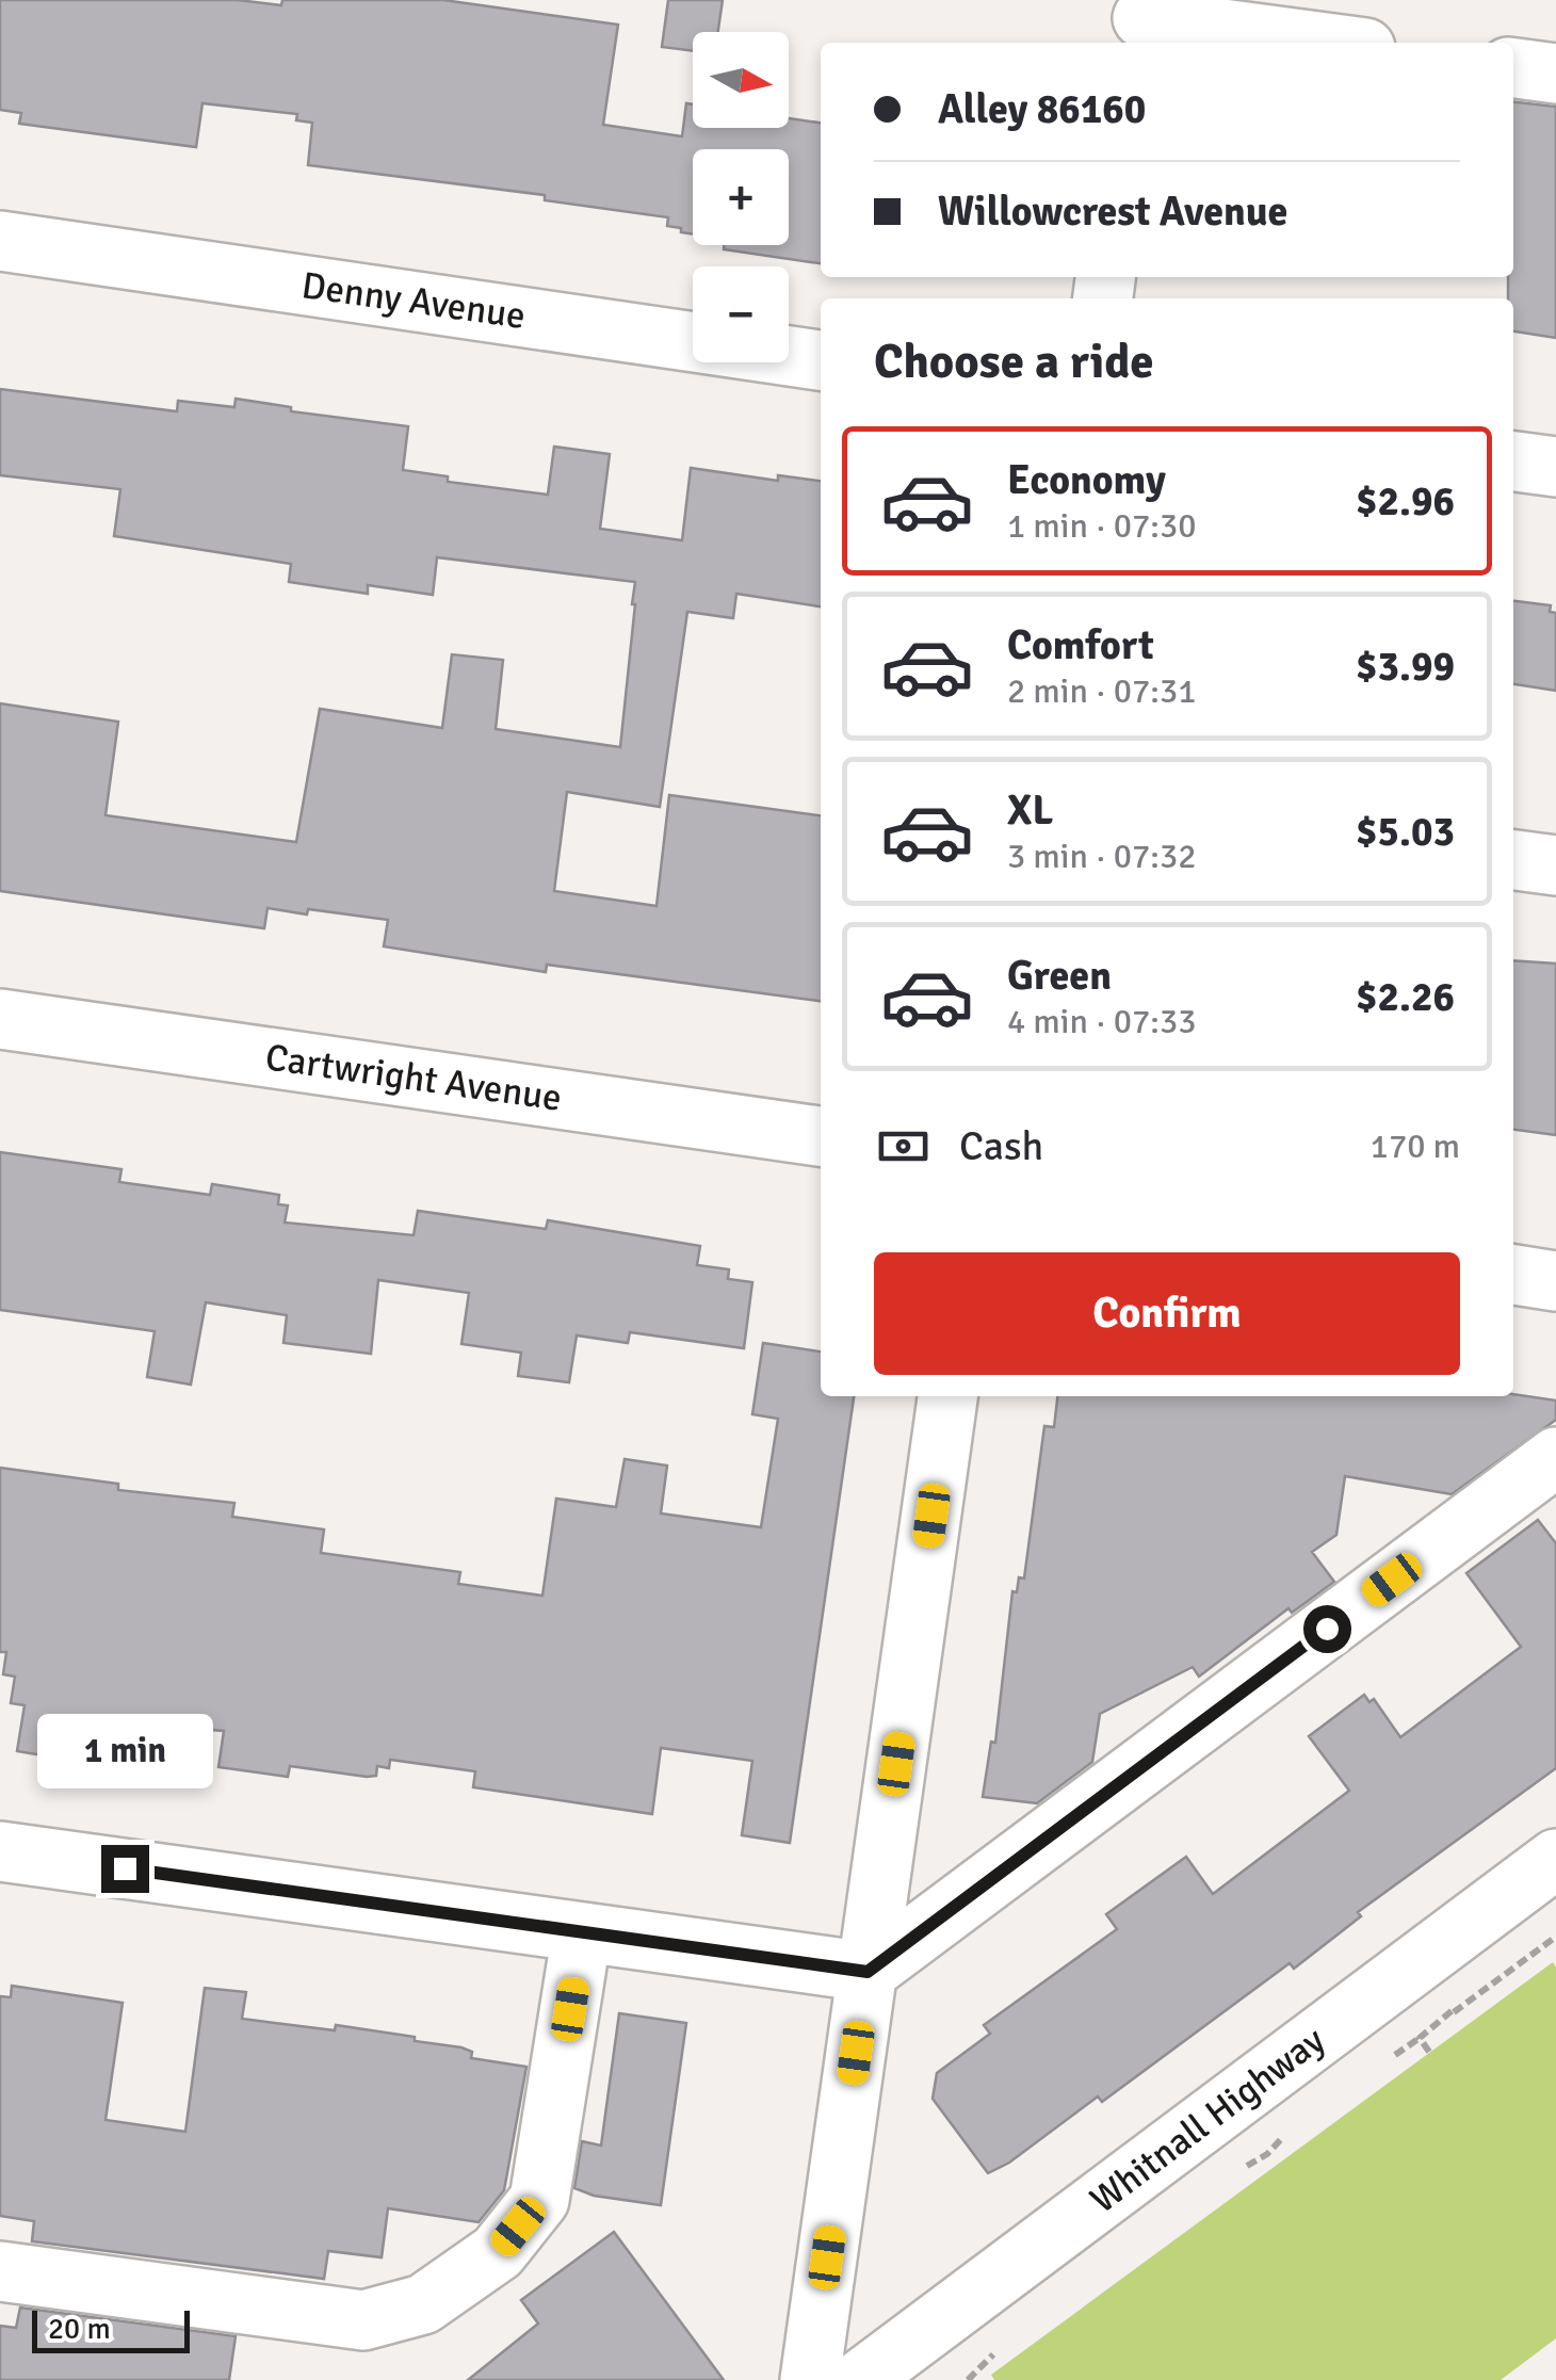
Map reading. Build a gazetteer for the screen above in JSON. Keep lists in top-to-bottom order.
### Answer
{
  "streets": {
    "street": ["Denny Avenue", "Cartwright Avenue", "Whitnall Highway"]
  },
  "scale_bar": "20 m",
  "north": "right",
  "page": {
    "map_buttons": ["+", "−"],
    "banner": ["Alley 86160", "Willowcrest Avenue"],
    "heading": "Choose a ride",
    "list": [
      {
        "name": "Economy",
        "note": "1 min · 07:30",
        "value": "$2.96"
      },
      {
        "name": "Comfort",
        "note": "2 min · 07:31",
        "value": "$3.99"
      },
      {
        "name": "XL",
        "note": "3 min · 07:32",
        "value": "$5.03"
      },
      {
        "name": "Green",
        "note": "4 min · 07:33",
        "value": "$2.26"
      }
    ],
    "pay": ["Cash", "170 m"],
    "buttons": "Confirm",
    "bubble": "1 min",
    "scale": "20 m"
  }
}
